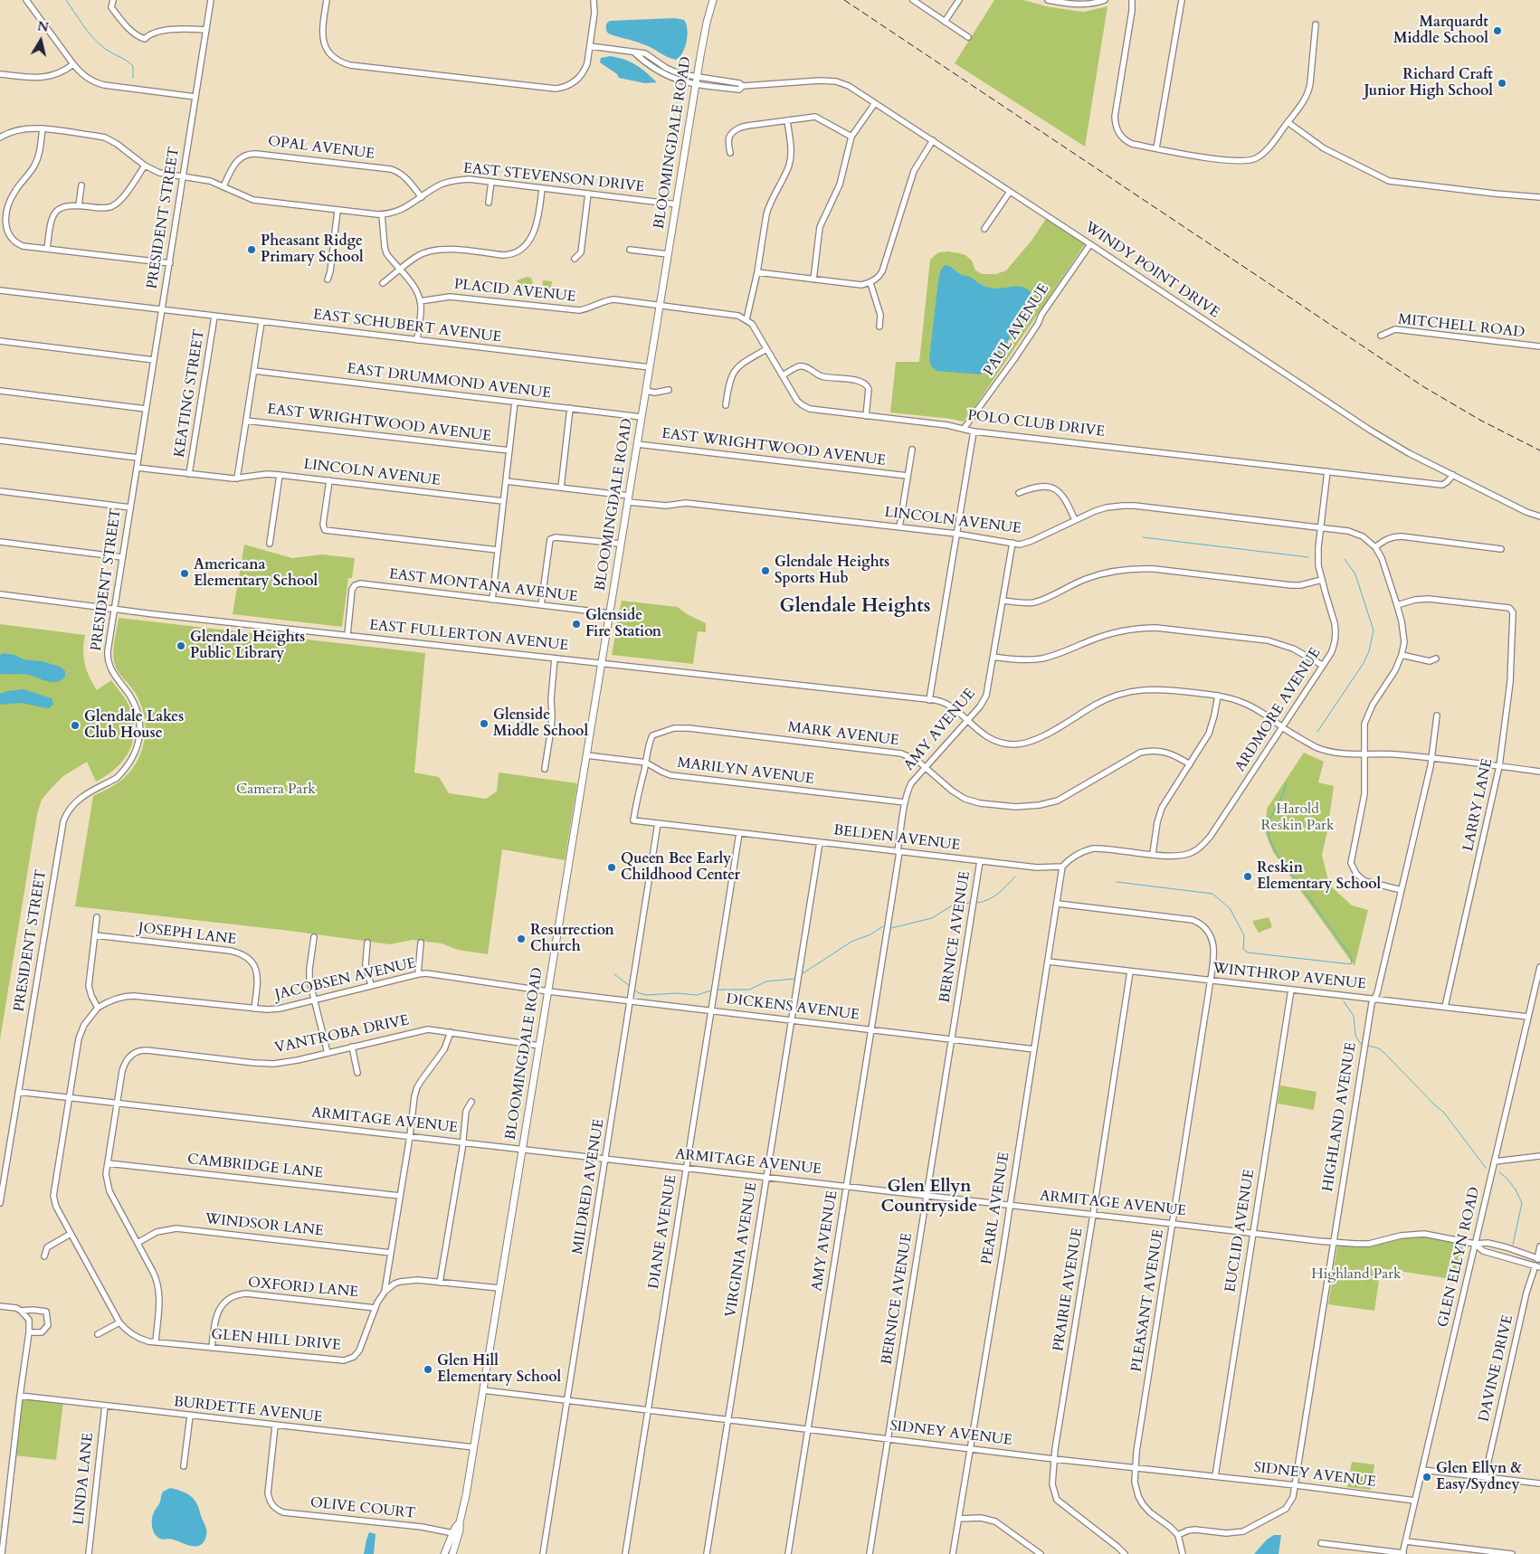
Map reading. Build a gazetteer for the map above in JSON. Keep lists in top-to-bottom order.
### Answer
{
  "streets": {
    "main road": ["BLOOMINGDALE ROAD"],
    "street": [
      "OPAL AVENUE",
      "EAST STEVENSON DRIVE",
      "PRESIDENT STREET",
      "WINDY POINT DRIVE",
      "PLACID AVENUE",
      "EAST SCHUBERT AVENUE",
      "MITCHELL ROAD",
      "PAUL AVENUE",
      "EAST DRUMMOND AVENUE",
      "KEATING STREET",
      "EAST WRIGHTWOOD AVENUE",
      "POLO CLUB DRIVE",
      "LINCOLN AVENUE",
      "EAST MONTANA AVENUE",
      "EAST FULLERTON AVENUE",
      "ARDMORE AVENUE",
      "AMY AVENUE",
      "MARK AVENUE",
      "MARILYN AVENUE",
      "LARRY LANE",
      "BELDEN AVENUE",
      "JOSEPH LANE",
      "BERNICE AVENUE",
      "WINTHROP AVENUE",
      "JACOBSEN AVENUE",
      "DICKENS AVENUE",
      "VANTROBA DRIVE",
      "HIGHLAND AVENUE",
      "ARMITAGE AVENUE",
      "CAMBRIDGE LANE",
      "MILDRED AVENUE",
      "PEARL AVENUE",
      "WINDSOR LANE",
      "EUCLID AVENUE",
      "DIANE AVENUE",
      "VIRGINIA AVENUE",
      "GLEN ELLYN ROAD",
      "OXFORD LANE",
      "PRAIRIE AVENUE",
      "PLEASANT AVENUE",
      "GLEN HILL DRIVE",
      "DAVINE DRIVE",
      "BURDETTE AVENUE",
      "SIDNEY AVENUE",
      "LINDA LANE",
      "OLIVE COURT"
    ]
  },
  "crossings": [
    ["BLOOMINGDALE ROAD", "EAST STEVENSON DRIVE"],
    ["BLOOMINGDALE ROAD", "WINDY POINT DRIVE"],
    ["BLOOMINGDALE ROAD", "PLACID AVENUE"],
    ["BLOOMINGDALE ROAD", "EAST SCHUBERT AVENUE"],
    ["BLOOMINGDALE ROAD", "EAST DRUMMOND AVENUE"],
    ["BLOOMINGDALE ROAD", "EAST WRIGHTWOOD AVENUE"],
    ["BLOOMINGDALE ROAD", "LINCOLN AVENUE"],
    ["BLOOMINGDALE ROAD", "EAST MONTANA AVENUE"],
    ["BLOOMINGDALE ROAD", "EAST FULLERTON AVENUE"],
    ["BLOOMINGDALE ROAD", "MARILYN AVENUE"],
    ["BLOOMINGDALE ROAD", "JACOBSEN AVENUE"],
    ["BLOOMINGDALE ROAD", "DICKENS AVENUE"],
    ["BLOOMINGDALE ROAD", "VANTROBA DRIVE"],
    ["BLOOMINGDALE ROAD", "ARMITAGE AVENUE"],
    ["BLOOMINGDALE ROAD", "BURDETTE AVENUE"],
    ["BLOOMINGDALE ROAD", "SIDNEY AVENUE"],
    ["BLOOMINGDALE ROAD", "OLIVE COURT"],
    ["OPAL AVENUE", "EAST STEVENSON DRIVE"],
    ["EAST STEVENSON DRIVE", "PRESIDENT STREET"],
    ["PRESIDENT STREET", "EAST SCHUBERT AVENUE"],
    ["PRESIDENT STREET", "LINCOLN AVENUE"],
    ["PRESIDENT STREET", "EAST FULLERTON AVENUE"],
    ["PRESIDENT STREET", "ARMITAGE AVENUE"],
    ["WINDY POINT DRIVE", "PAUL AVENUE"],
    ["WINDY POINT DRIVE", "POLO CLUB DRIVE"],
    ["EAST SCHUBERT AVENUE", "KEATING STREET"],
    ["PAUL AVENUE", "POLO CLUB DRIVE"],
    ["KEATING STREET", "LINCOLN AVENUE"],
    ["POLO CLUB DRIVE", "ARDMORE AVENUE"],
    ["LINCOLN AVENUE", "ARDMORE AVENUE"],
    ["LINCOLN AVENUE", "AMY AVENUE"],
    ["EAST MONTANA AVENUE", "EAST FULLERTON AVENUE"],
    ["EAST FULLERTON AVENUE", "ARDMORE AVENUE"],
    ["EAST FULLERTON AVENUE", "AMY AVENUE"],
    ["EAST FULLERTON AVENUE", "LARRY LANE"],
    ["EAST FULLERTON AVENUE", "HIGHLAND AVENUE"],
    ["AMY AVENUE", "MARK AVENUE"],
    ["AMY AVENUE", "MARILYN AVENUE"],
    ["AMY AVENUE", "BELDEN AVENUE"],
    ["AMY AVENUE", "DICKENS AVENUE"],
    ["AMY AVENUE", "ARMITAGE AVENUE"],
    ["AMY AVENUE", "SIDNEY AVENUE"],
    ["MARK AVENUE", "MARILYN AVENUE"],
    ["MARK AVENUE", "BELDEN AVENUE"],
    ["MARILYN AVENUE", "BELDEN AVENUE"],
    ["LARRY LANE", "WINTHROP AVENUE"],
    ["BELDEN AVENUE", "BERNICE AVENUE"],
    ["BELDEN AVENUE", "MILDRED AVENUE"],
    ["BELDEN AVENUE", "PEARL AVENUE"],
    ["BELDEN AVENUE", "DIANE AVENUE"],
    ["BELDEN AVENUE", "VIRGINIA AVENUE"],
    ["JOSEPH LANE", "JACOBSEN AVENUE"],
    ["BERNICE AVENUE", "DICKENS AVENUE"],
    ["BERNICE AVENUE", "ARMITAGE AVENUE"],
    ["BERNICE AVENUE", "SIDNEY AVENUE"],
    ["WINTHROP AVENUE", "HIGHLAND AVENUE"],
    ["WINTHROP AVENUE", "PEARL AVENUE"],
    ["WINTHROP AVENUE", "EUCLID AVENUE"],
    ["WINTHROP AVENUE", "GLEN ELLYN ROAD"],
    ["WINTHROP AVENUE", "PRAIRIE AVENUE"],
    ["WINTHROP AVENUE", "PLEASANT AVENUE"],
    ["JACOBSEN AVENUE", "DICKENS AVENUE"],
    ["JACOBSEN AVENUE", "GLEN HILL DRIVE"],
    ["DICKENS AVENUE", "MILDRED AVENUE"],
    ["DICKENS AVENUE", "PEARL AVENUE"],
    ["DICKENS AVENUE", "DIANE AVENUE"],
    ["DICKENS AVENUE", "VIRGINIA AVENUE"],
    ["VANTROBA DRIVE", "ARMITAGE AVENUE"],
    ["HIGHLAND AVENUE", "ARMITAGE AVENUE"],
    ["HIGHLAND AVENUE", "PLEASANT AVENUE"],
    ["HIGHLAND AVENUE", "SIDNEY AVENUE"],
    ["ARMITAGE AVENUE", "MILDRED AVENUE"],
    ["ARMITAGE AVENUE", "PEARL AVENUE"],
    ["ARMITAGE AVENUE", "EUCLID AVENUE"],
    ["ARMITAGE AVENUE", "DIANE AVENUE"],
    ["ARMITAGE AVENUE", "VIRGINIA AVENUE"],
    ["ARMITAGE AVENUE", "GLEN ELLYN ROAD"],
    ["ARMITAGE AVENUE", "PRAIRIE AVENUE"],
    ["ARMITAGE AVENUE", "PLEASANT AVENUE"],
    ["ARMITAGE AVENUE", "GLEN HILL DRIVE"],
    ["ARMITAGE AVENUE", "DAVINE DRIVE"],
    ["MILDRED AVENUE", "SIDNEY AVENUE"],
    ["PEARL AVENUE", "PLEASANT AVENUE"],
    ["PEARL AVENUE", "SIDNEY AVENUE"],
    ["EUCLID AVENUE", "SIDNEY AVENUE"],
    ["DIANE AVENUE", "SIDNEY AVENUE"],
    ["VIRGINIA AVENUE", "SIDNEY AVENUE"],
    ["GLEN ELLYN ROAD", "SIDNEY AVENUE"],
    ["OXFORD LANE", "GLEN HILL DRIVE"],
    ["PRAIRIE AVENUE", "SIDNEY AVENUE"],
    ["PLEASANT AVENUE", "SIDNEY AVENUE"],
    ["BURDETTE AVENUE", "LINDA LANE"],
    ["BURDETTE AVENUE", "OLIVE COURT"]
  ],
  "districts": ["Glendale Heights", "Glen Ellyn Countryside"],
  "parks": ["Camera Park", "Harold Reskin Park", "Highland Park"],
  "places": [
    "Marquardt Middle School",
    "Richard Craft Junior High School",
    "Pheasant Ridge Primary School",
    "Glendale Heights Sports Hub",
    "Americana Elementary School",
    "Glenside Fire Station",
    "Glendale Heights Public Library",
    "Glenside Middle School",
    "Glendale Lakes Club House",
    "Queen Bee Early Childhood Center",
    "Reskin Elementary School",
    "Resurrection Church",
    "Glen Hill Elementary School",
    "Glen Ellyn & Easy/Sydney"
  ],
  "north": "top"
}
